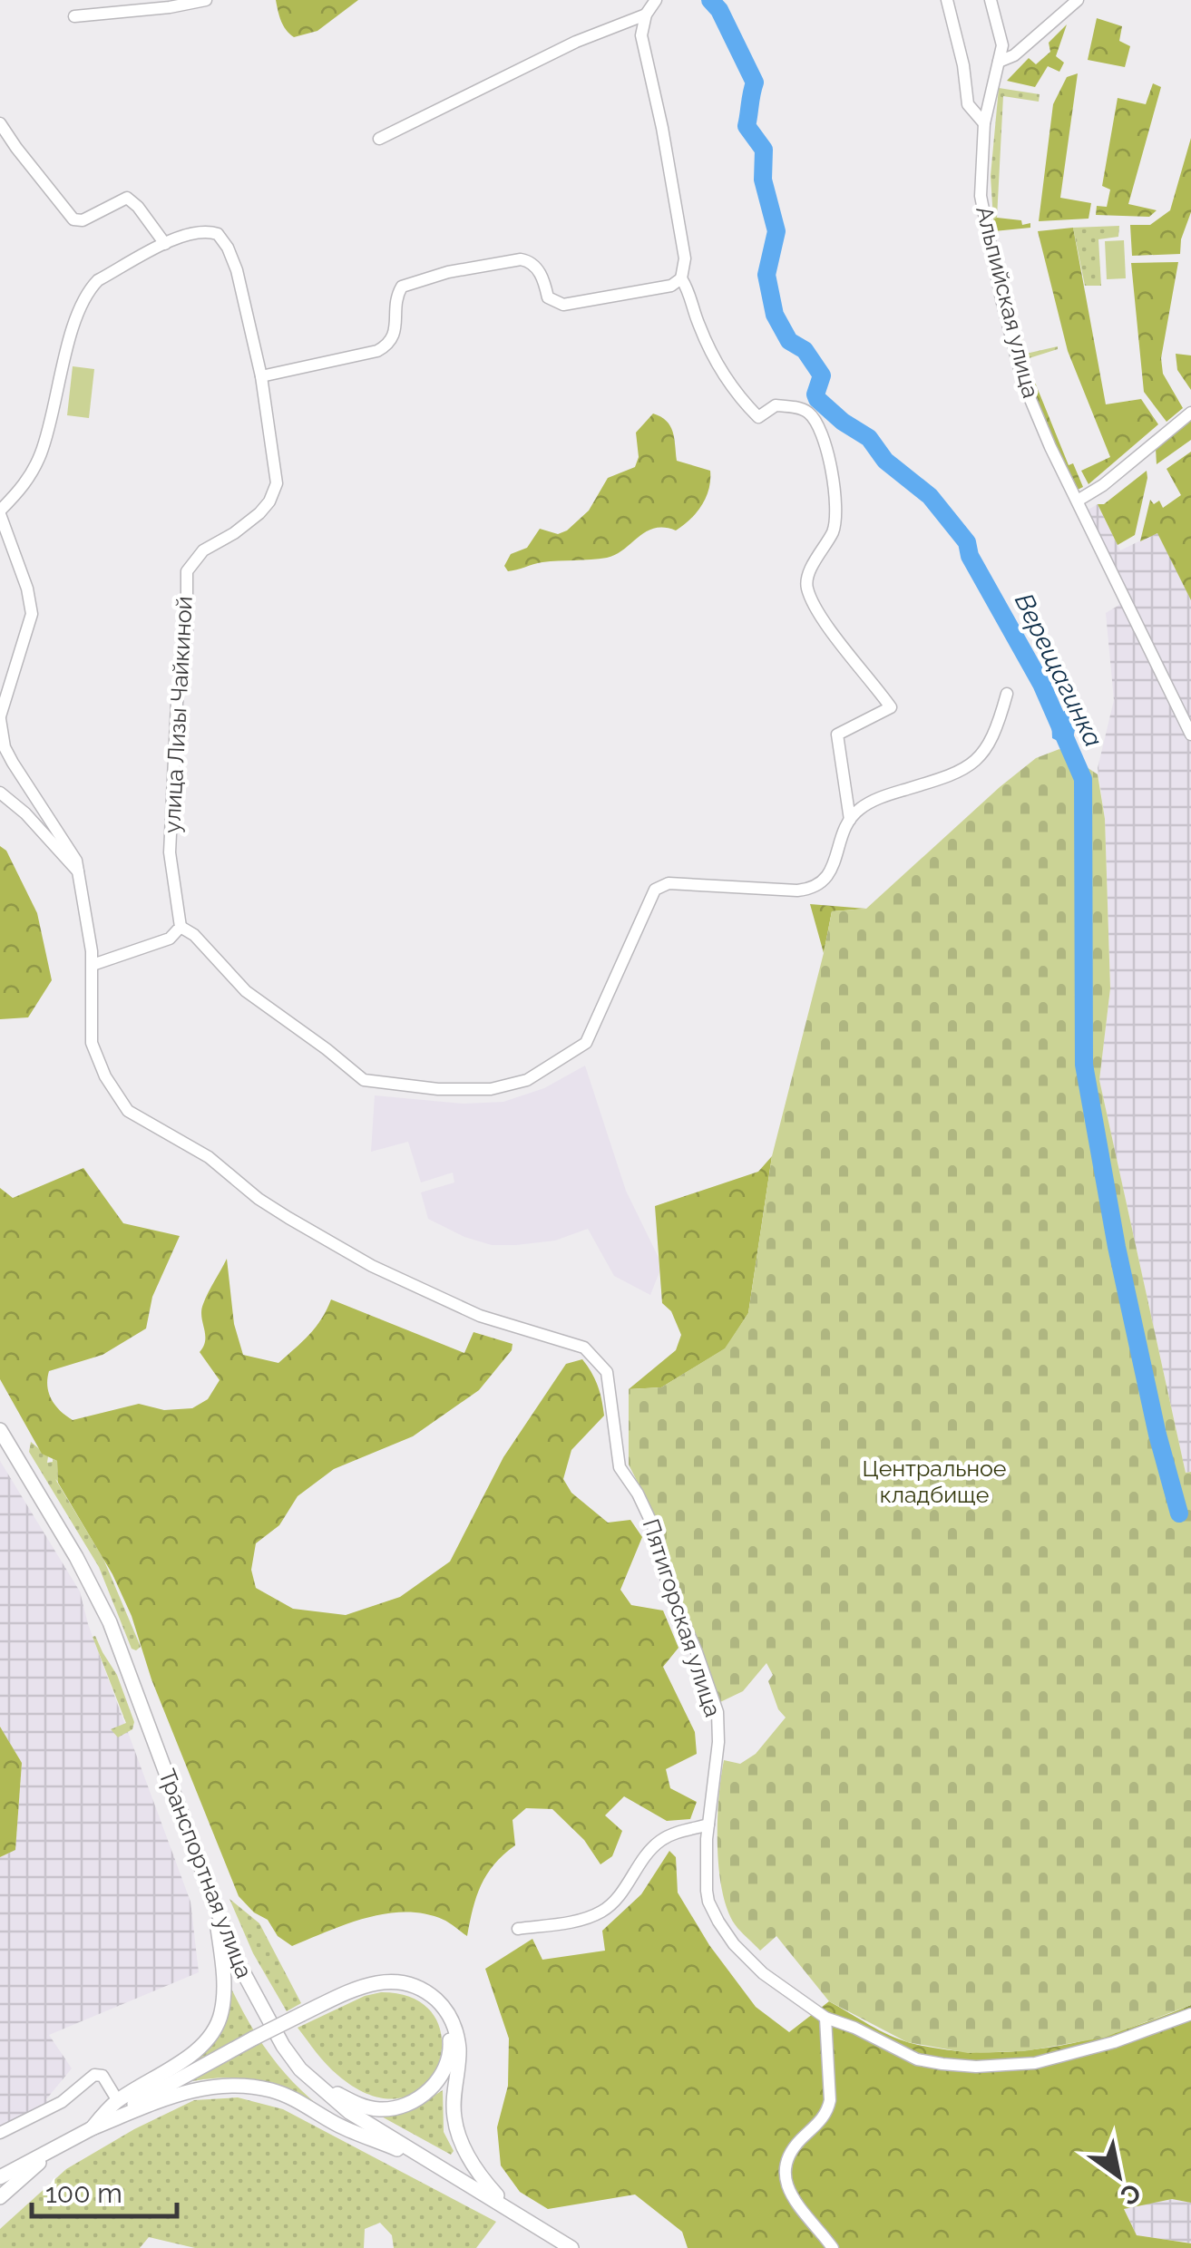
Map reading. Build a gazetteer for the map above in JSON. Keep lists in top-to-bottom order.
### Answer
{
  "streets": {
    "main road": ["Транспортная улица"],
    "street": ["Альпийская улица", "улица Лизы Чайкиной", "Пятигорская улица"]
  },
  "water": ["Верещагинка"],
  "parks": ["Центральное кладбище"],
  "scale_bar": "100 m",
  "north": "bottom right"
}
